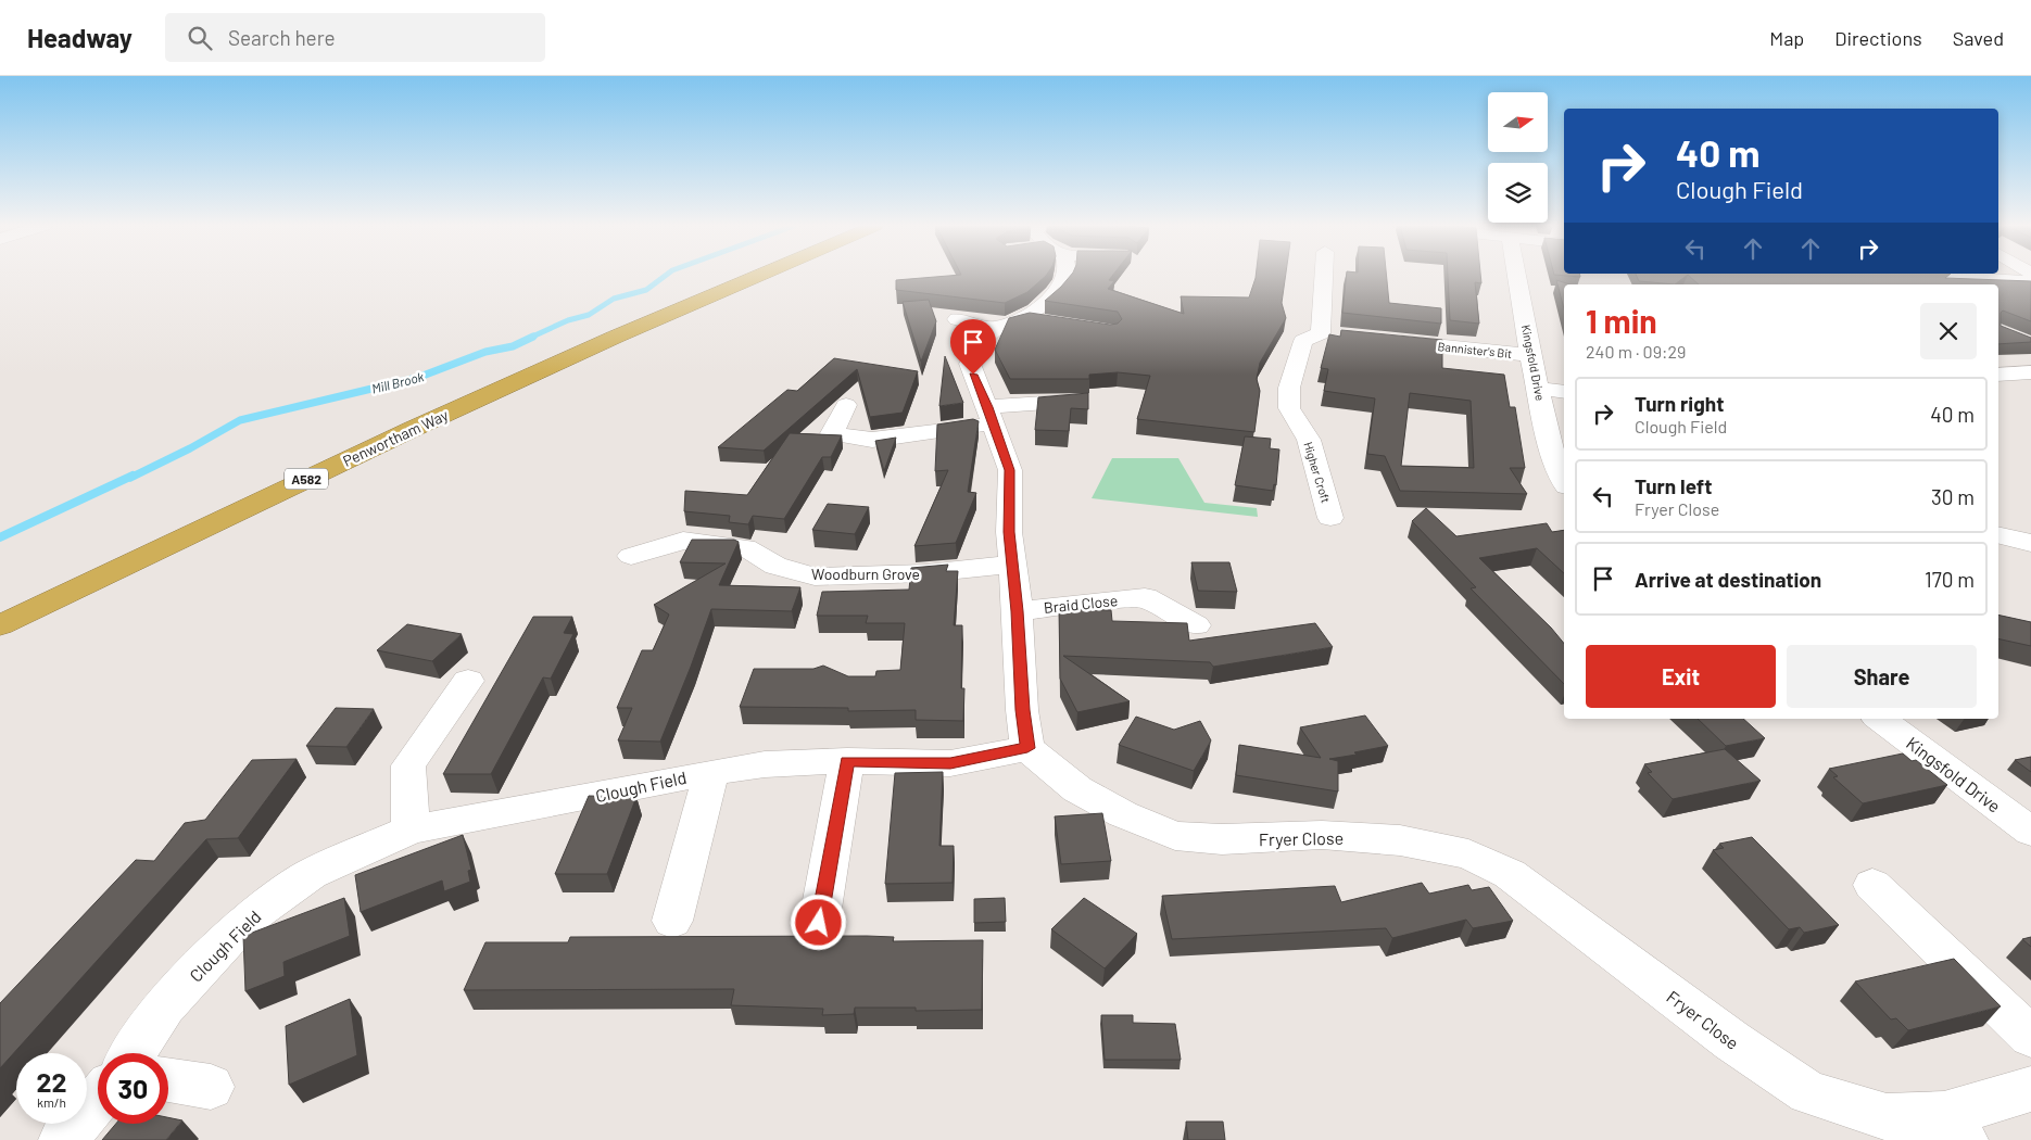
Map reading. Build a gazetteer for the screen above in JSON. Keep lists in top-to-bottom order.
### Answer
{
  "streets": {
    "highway": ["Penwortham Way", "A582"],
    "street": [
      "Bannister's Bit",
      "Kingsfold Drive",
      "Higher Croft",
      "Woodburn Grove",
      "Braid Close",
      "Clough Field",
      "Fryer Close"
    ]
  },
  "crossings": [
    ["Bannister's Bit", "Kingsfold Drive"],
    ["Clough Field", "Fryer Close"]
  ],
  "water": ["Mill Brook"],
  "north": "right",
  "page": {
    "header": "Headway",
    "search": "Search here",
    "nav": ["Map", "Directions", "Saved"],
    "turn": ["40 m", "Clough Field"],
    "heading": ["1 min", "240 m · 09:29"],
    "list": [
      {
        "name": "Turn right",
        "note": "Clough Field",
        "value": "40 m"
      },
      {
        "name": "Turn left",
        "note": "Fryer Close",
        "value": "30 m"
      },
      {
        "name": "Arrive at destination",
        "value": "170 m"
      }
    ],
    "buttons": ["Exit", "Share"],
    "speed": "22 km/h",
    "limit": "30"
  }
}
